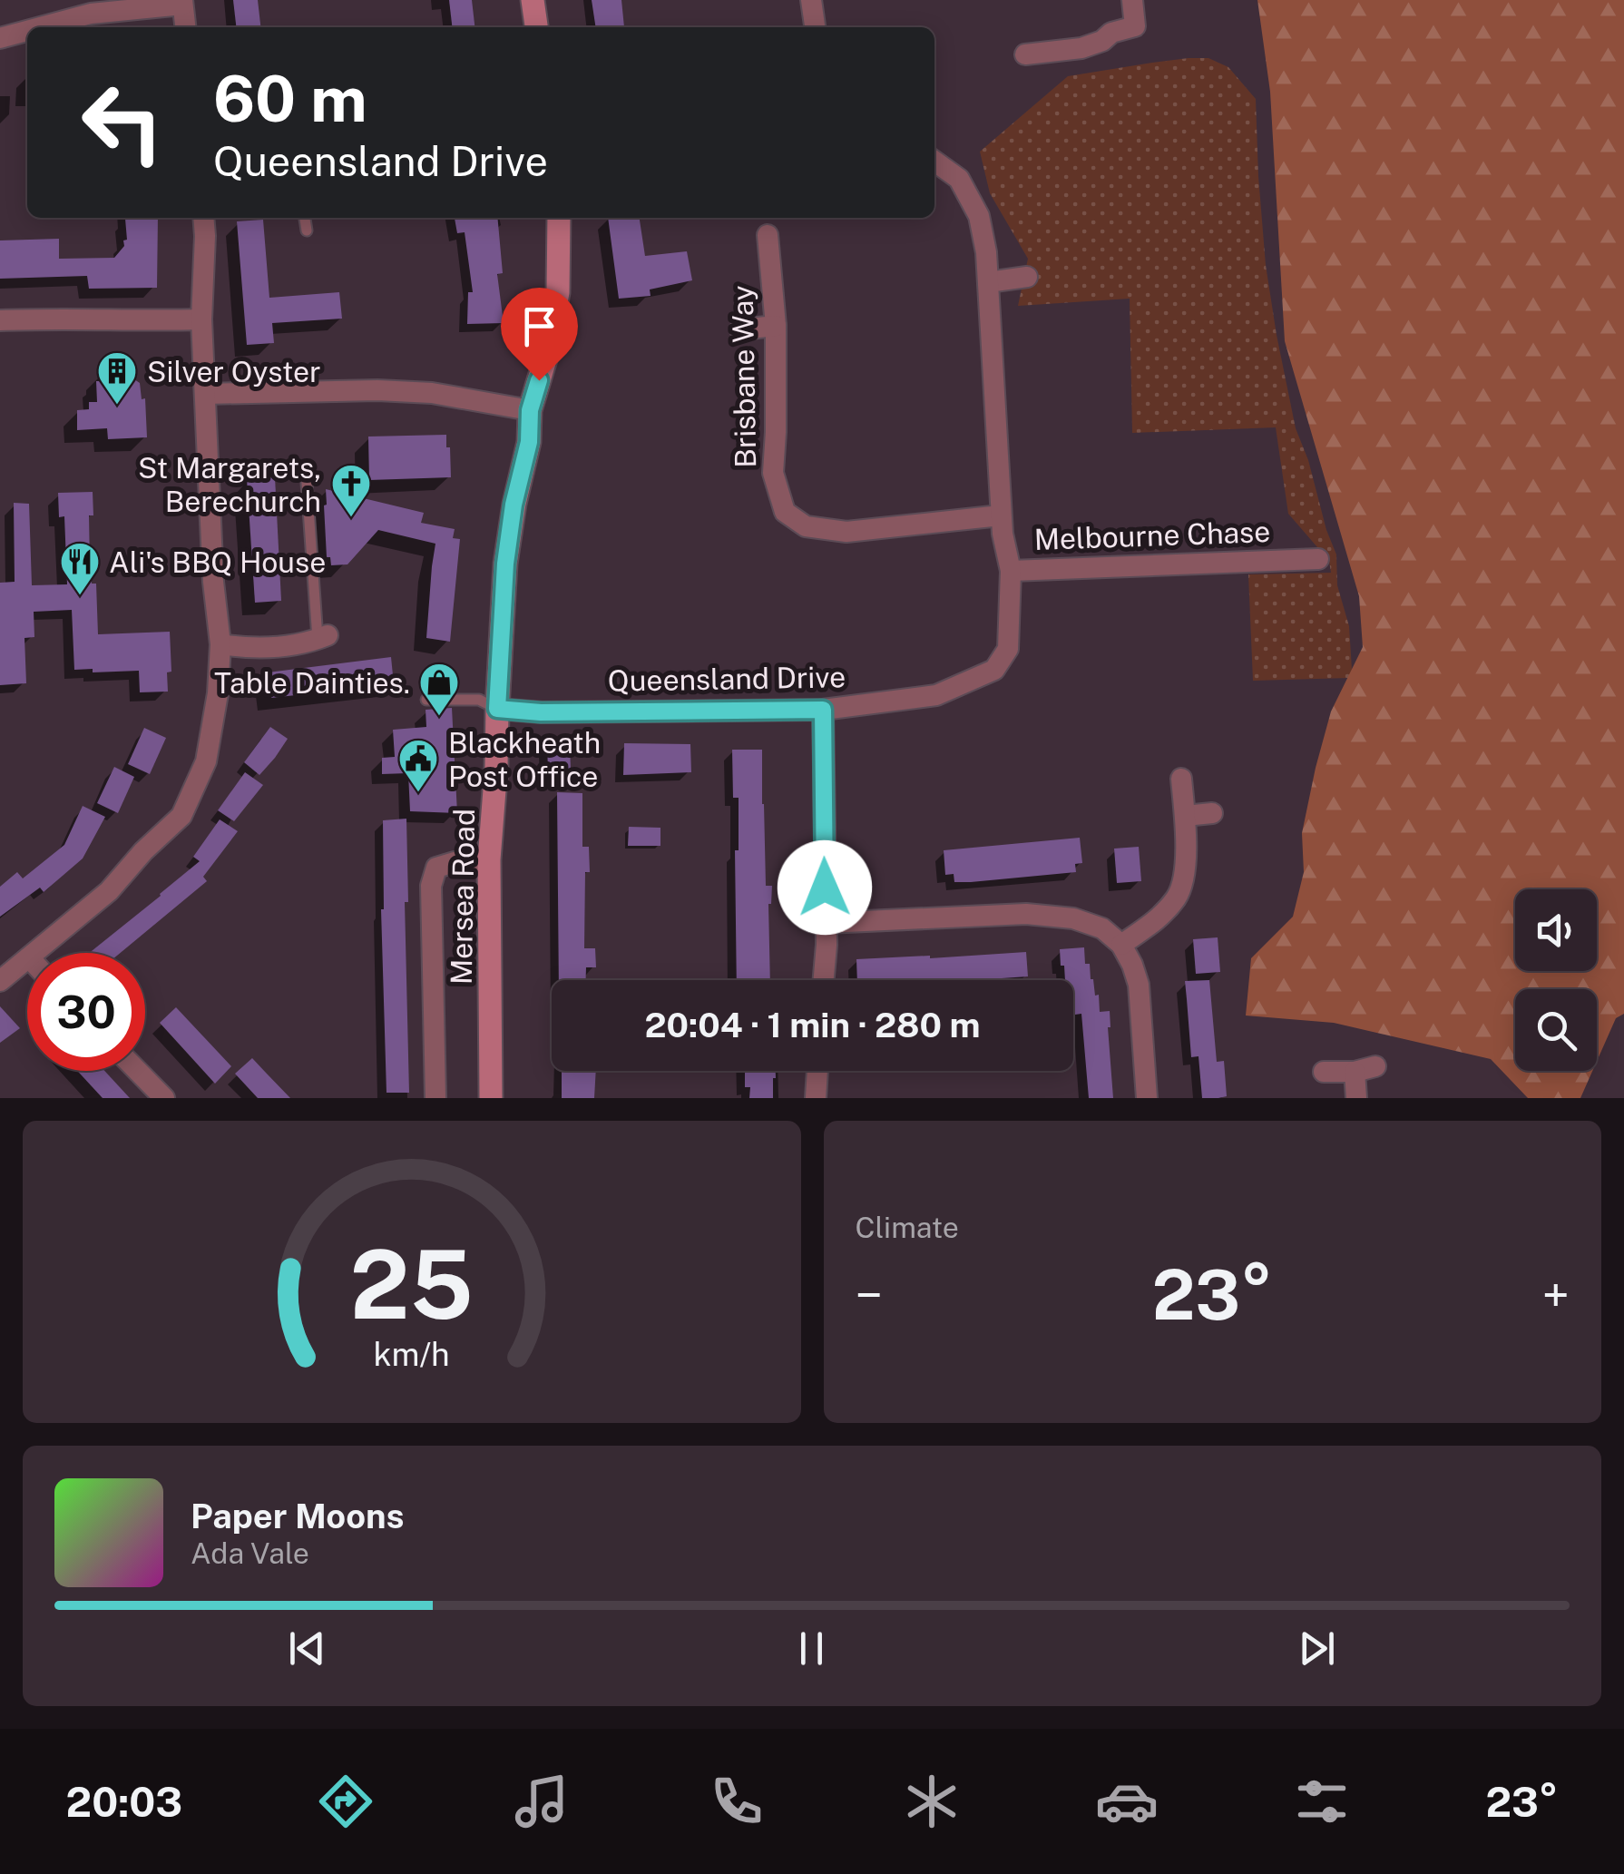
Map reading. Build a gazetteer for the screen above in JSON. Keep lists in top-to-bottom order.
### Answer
{
  "streets": {
    "main road": ["Mersea Road"],
    "street": ["Brisbane Way", "Melbourne Chase", "Queensland Drive"]
  },
  "crossings": [
    ["Brisbane Way", "Queensland Drive"],
    ["Melbourne Chase", "Queensland Drive"],
    ["Queensland Drive", "Mersea Road"]
  ],
  "places": {
    "building": ["Silver Oyster"],
    "church": ["St Margarets, Berechurch"],
    "restaurant": ["Ali's BBQ House"],
    "shop": ["Table Dainties."],
    "public building": ["Blackheath Post Office"]
  },
  "page": {
    "turn": ["60 m", "Queensland Drive"],
    "limit": "30",
    "trip": "20:04 · 1 min · 280 m",
    "tile": "Climate",
    "heat": ["−", "23°", "+"],
    "song": ["Paper Moons", "Ada Vale"],
    "tabs": ["20:03", "23°"],
    "gauge": ["25", "km/h"]
  }
}
